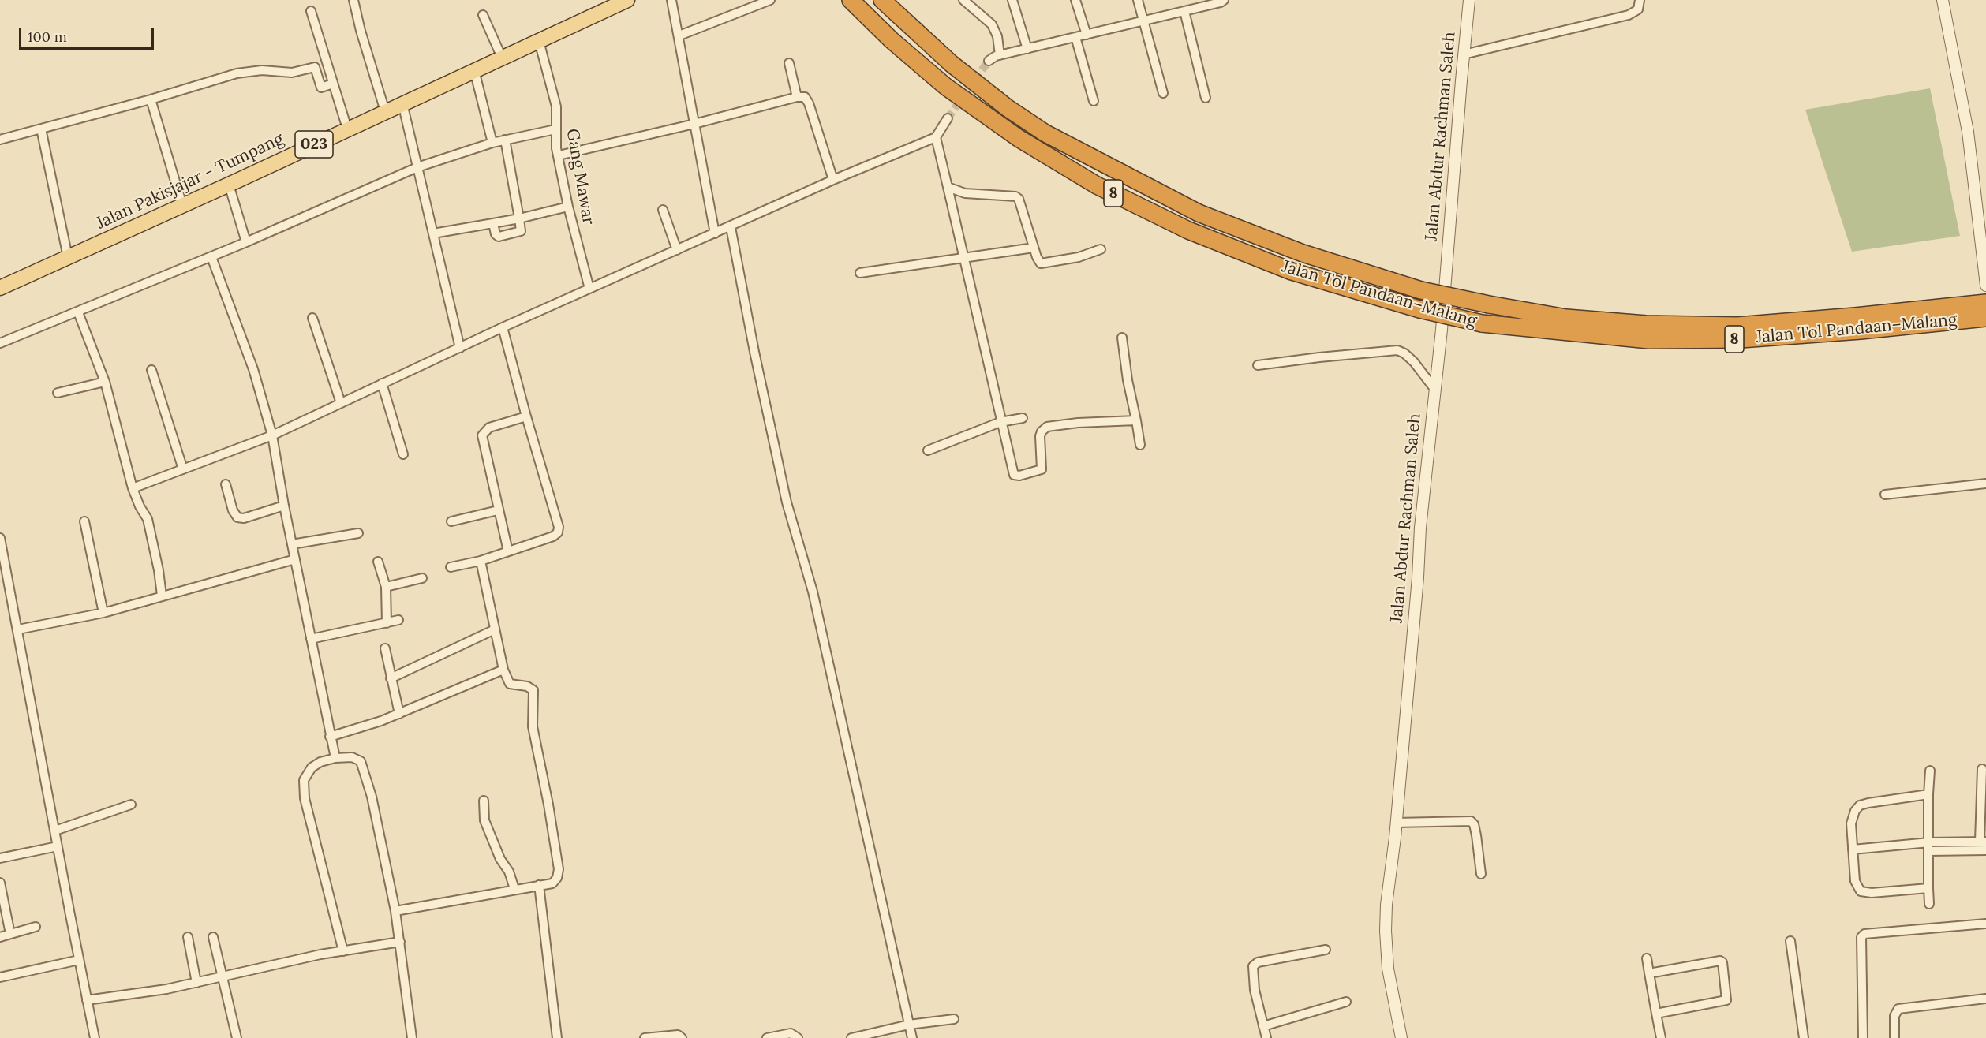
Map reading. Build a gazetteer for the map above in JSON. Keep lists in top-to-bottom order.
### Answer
{
  "streets": {
    "highway": ["8", "Jalan Tol Pandaan–Malang"],
    "main road": ["023", "Jalan Pakisjajar - Tumpang"],
    "street": ["Jalan Abdur Rachman Saleh", "Gang Mawar"]
  },
  "crossings": [
    ["Gang Mawar", "Jalan Pakisjajar - Tumpang"]
  ],
  "scale_bar": "100 m"
}
